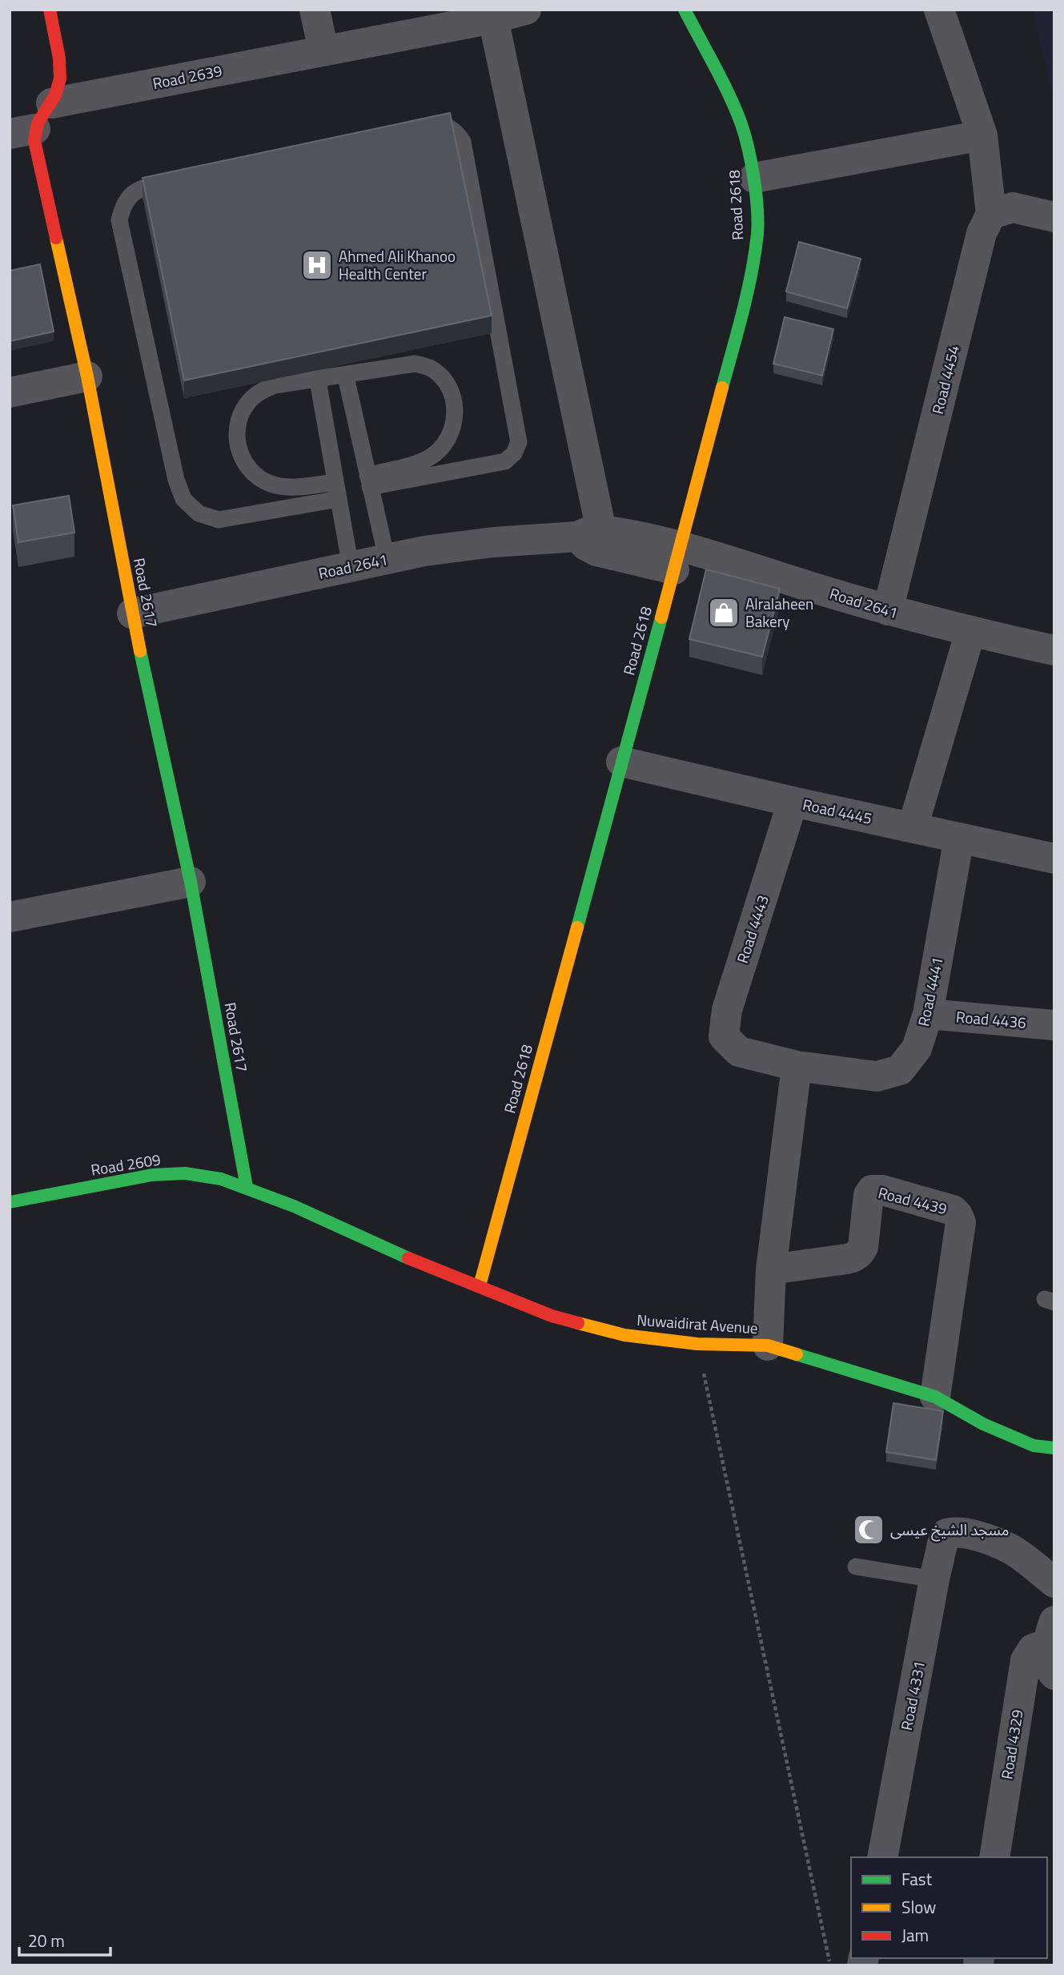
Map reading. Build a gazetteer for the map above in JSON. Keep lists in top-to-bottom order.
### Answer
{
  "streets": {
    "street": [
      "Road 2639",
      "Road 2618",
      "Road 4454",
      "Road 2641",
      "Road 2617",
      "Road 4445",
      "Road 4443",
      "Road 4441",
      "Road 4436",
      "Road 2609",
      "Road 4439",
      "Nuwaidirat Avenue",
      "Road 4331",
      "Road 4329"
    ]
  },
  "crossings": [
    ["Road 2639", "Road 2617"],
    ["Road 2618", "Road 2641"],
    ["Road 2618", "Road 4445"],
    ["Road 2618", "Nuwaidirat Avenue"],
    ["Road 4454", "Road 2641"],
    ["Road 2641", "Road 2617"],
    ["Road 2617", "Road 2609"],
    ["Road 2617", "Nuwaidirat Avenue"],
    ["Road 4445", "Road 4443"],
    ["Road 4445", "Road 4441"],
    ["Road 4443", "Road 4441"],
    ["Road 4441", "Road 4436"],
    ["Road 2609", "Nuwaidirat Avenue"],
    ["Road 4439", "Nuwaidirat Avenue"]
  ],
  "places": {
    "hospital": ["Ahmed Ali Khanoo Health Center"],
    "shop": ["Alralaheen Bakery"],
    "mosque": ["مسجد الشيخ عيسى"]
  },
  "legend": ["Fast", "Slow", "Jam"],
  "scale_bar": "20 m"
}
